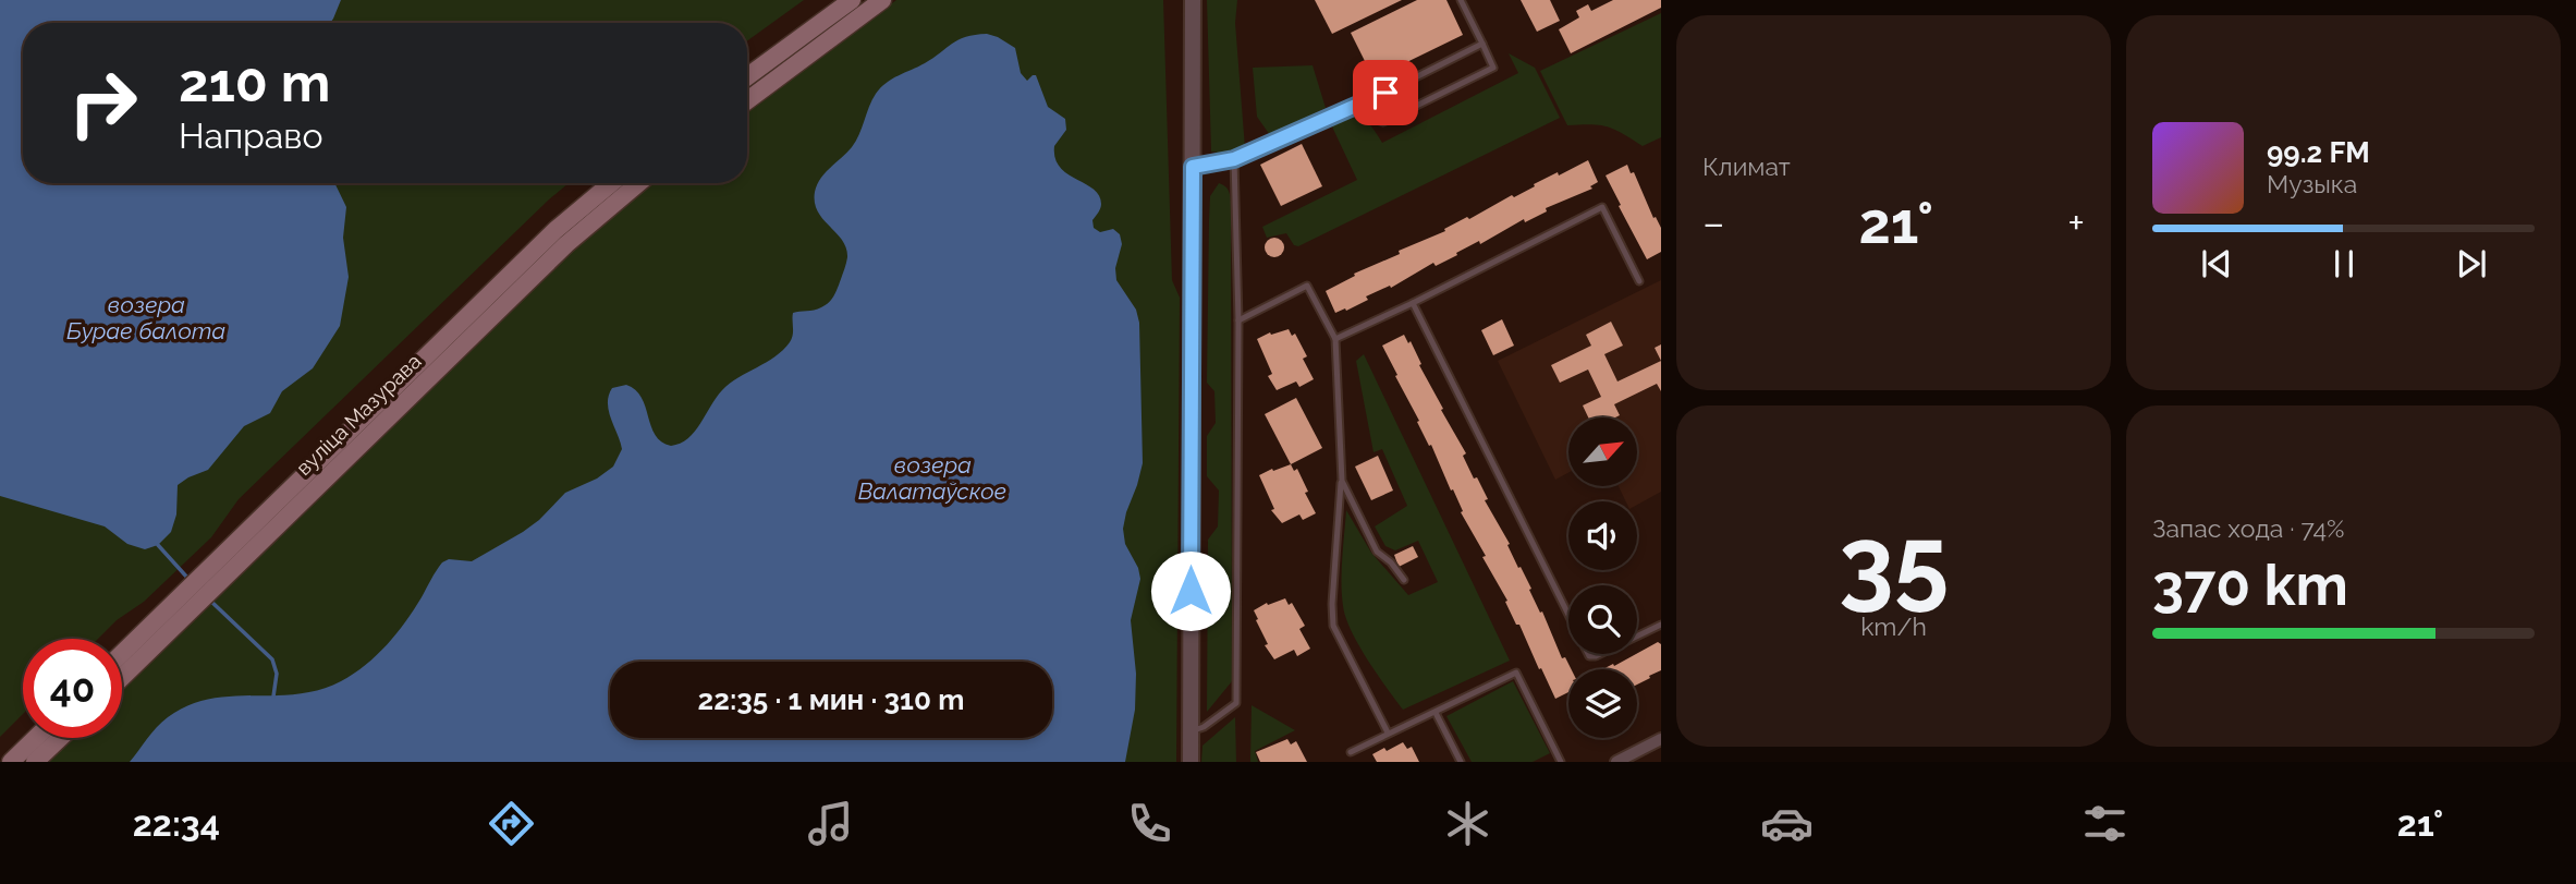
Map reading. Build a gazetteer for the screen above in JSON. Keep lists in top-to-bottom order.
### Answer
{
  "streets": {
    "main road": ["вуліца Мазурава"]
  },
  "water": ["возера Бурае балота", "возера Валатаўское"],
  "north": "top right",
  "page": {
    "tile": [
      "Климат",
      ["35", "km/h"],
      ["Запас хода · 74%", "370 km"]
    ],
    "turn": ["210 m", "Направо"],
    "song": ["99.2 FM", "Музыка"],
    "heat": ["−", "21°", "+"],
    "limit": "40",
    "trip": "22:35 · 1 мин · 310 m",
    "tabs": ["22:34", "21°"]
  }
}
